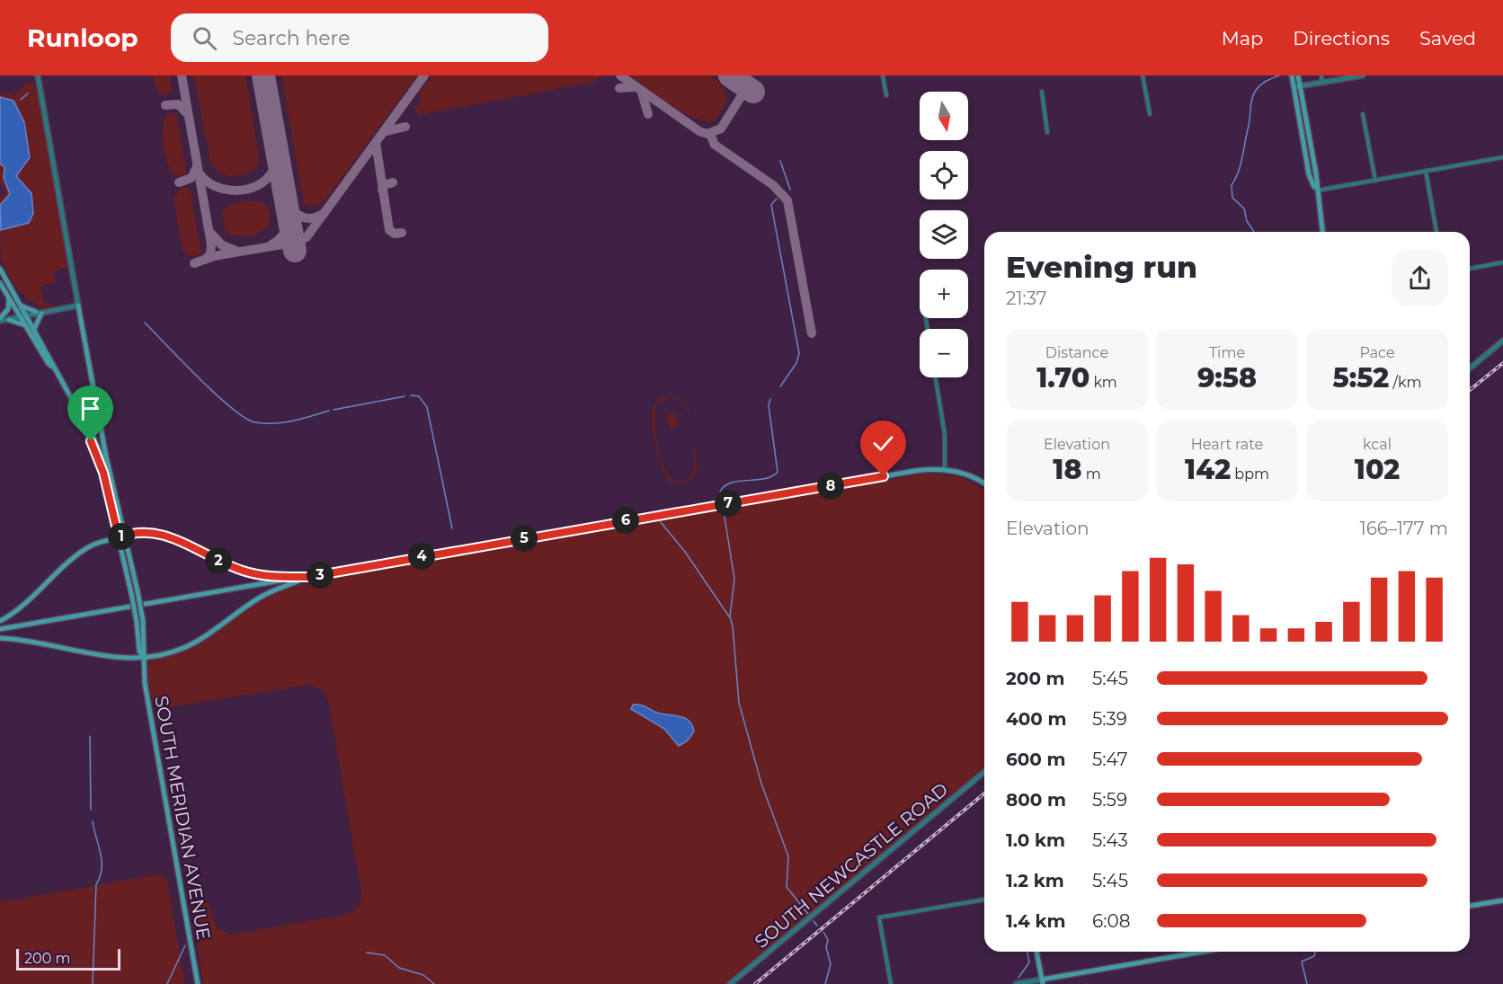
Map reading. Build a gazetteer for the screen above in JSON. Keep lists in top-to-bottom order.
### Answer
{
  "streets": {
    "main road": ["SOUTH MERIDIAN AVENUE"],
    "street": ["SOUTH NEWCASTLE ROAD"]
  },
  "scale_bar": "200 m",
  "north": "bottom",
  "page": {
    "header": "Runloop",
    "search": "Search here",
    "nav": ["Map", "Directions", "Saved"],
    "map_buttons": ["+", "−"],
    "heading": ["Evening run", "21:37"],
    "stats": [
      ["Distance", "1.70 km"],
      ["Time", "9:58"],
      ["Pace", "5:52 /km"],
      ["Elevation", "18 m"],
      ["Heart rate", "142 bpm"],
      ["kcal", "102"]
    ],
    "pins": [
      "8",
      "7",
      "6",
      "1",
      "5",
      "4",
      "2",
      "3"
    ],
    "chart": ["Elevation", "166–177 m"],
    "list": [
      {
        "name": "200 m",
        "note": "5:45"
      },
      {
        "name": "400 m",
        "note": "5:39"
      },
      {
        "name": "600 m",
        "note": "5:47"
      },
      {
        "name": "800 m",
        "note": "5:59"
      },
      {
        "name": "1.0 km",
        "note": "5:43"
      },
      {
        "name": "1.2 km",
        "note": "5:45"
      },
      {
        "name": "1.4 km",
        "note": "6:08"
      }
    ],
    "scale": "200 m"
  }
}
